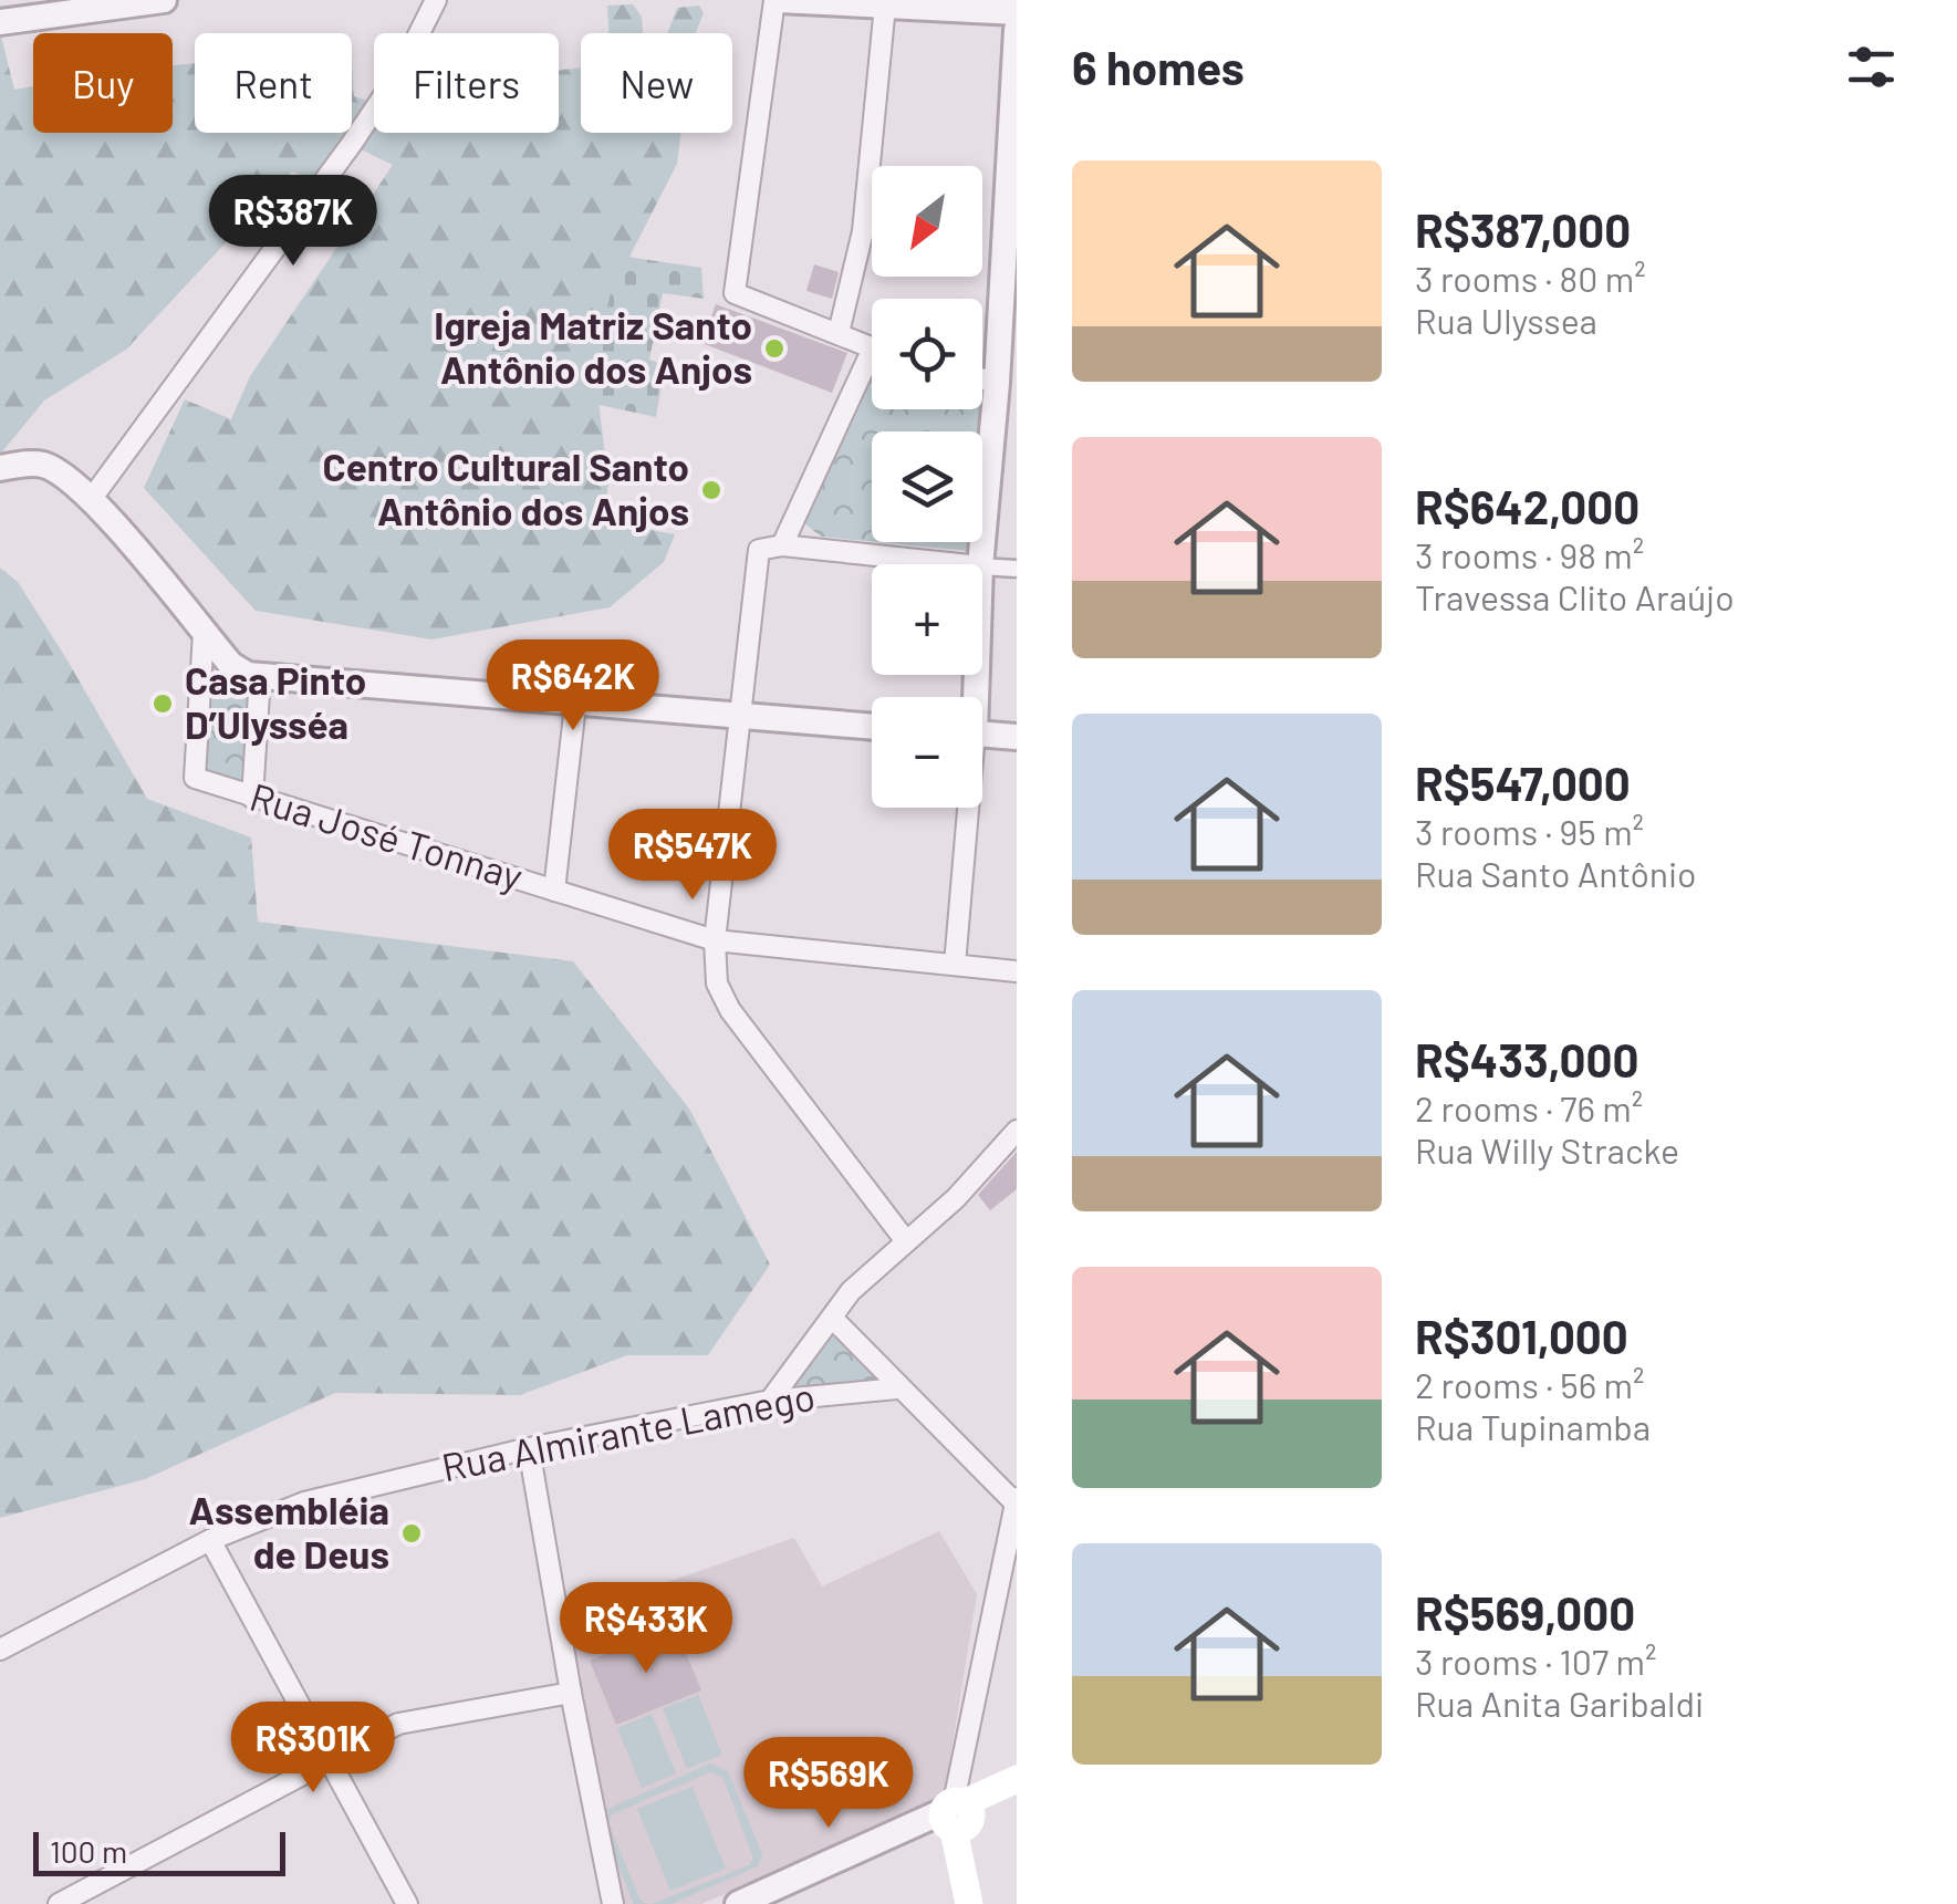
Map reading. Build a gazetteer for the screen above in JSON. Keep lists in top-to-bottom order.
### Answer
{
  "streets": {
    "street": ["Rua José Tonnay", "Rua Almirante Lamego"]
  },
  "places": [
    "Igreja Matriz Santo Antônio dos Anjos",
    "Centro Cultural Santo Antônio dos Anjos",
    "Casa Pinto D’Ulysséa",
    "Assembléia de Deus"
  ],
  "scale_bar": "100 m",
  "north": "bottom left",
  "page": {
    "heading": "6 homes",
    "chip": [
      "Buy",
      "Rent",
      "Filters",
      "New"
    ],
    "list": [
      {
        "name": "R$387,000",
        "note": "3 rooms · 80 m² · Rua Ulyssea"
      },
      {
        "name": "R$642,000",
        "note": "3 rooms · 98 m² · Travessa Clito Araújo"
      },
      {
        "name": "R$547,000",
        "note": "3 rooms · 95 m² · Rua Santo Antônio"
      },
      {
        "name": "R$433,000",
        "note": "2 rooms · 76 m² · Rua Willy Stracke"
      },
      {
        "name": "R$301,000",
        "note": "2 rooms · 56 m² · Rua Tupinamba"
      },
      {
        "name": "R$569,000",
        "note": "3 rooms · 107 m² · Rua Anita Garibaldi"
      }
    ],
    "map_buttons": ["+", "−"],
    "price": [
      "R$387K",
      "R$642K",
      "R$547K",
      "R$433K",
      "R$301K",
      "R$569K"
    ],
    "scale": "100 m"
  }
}
